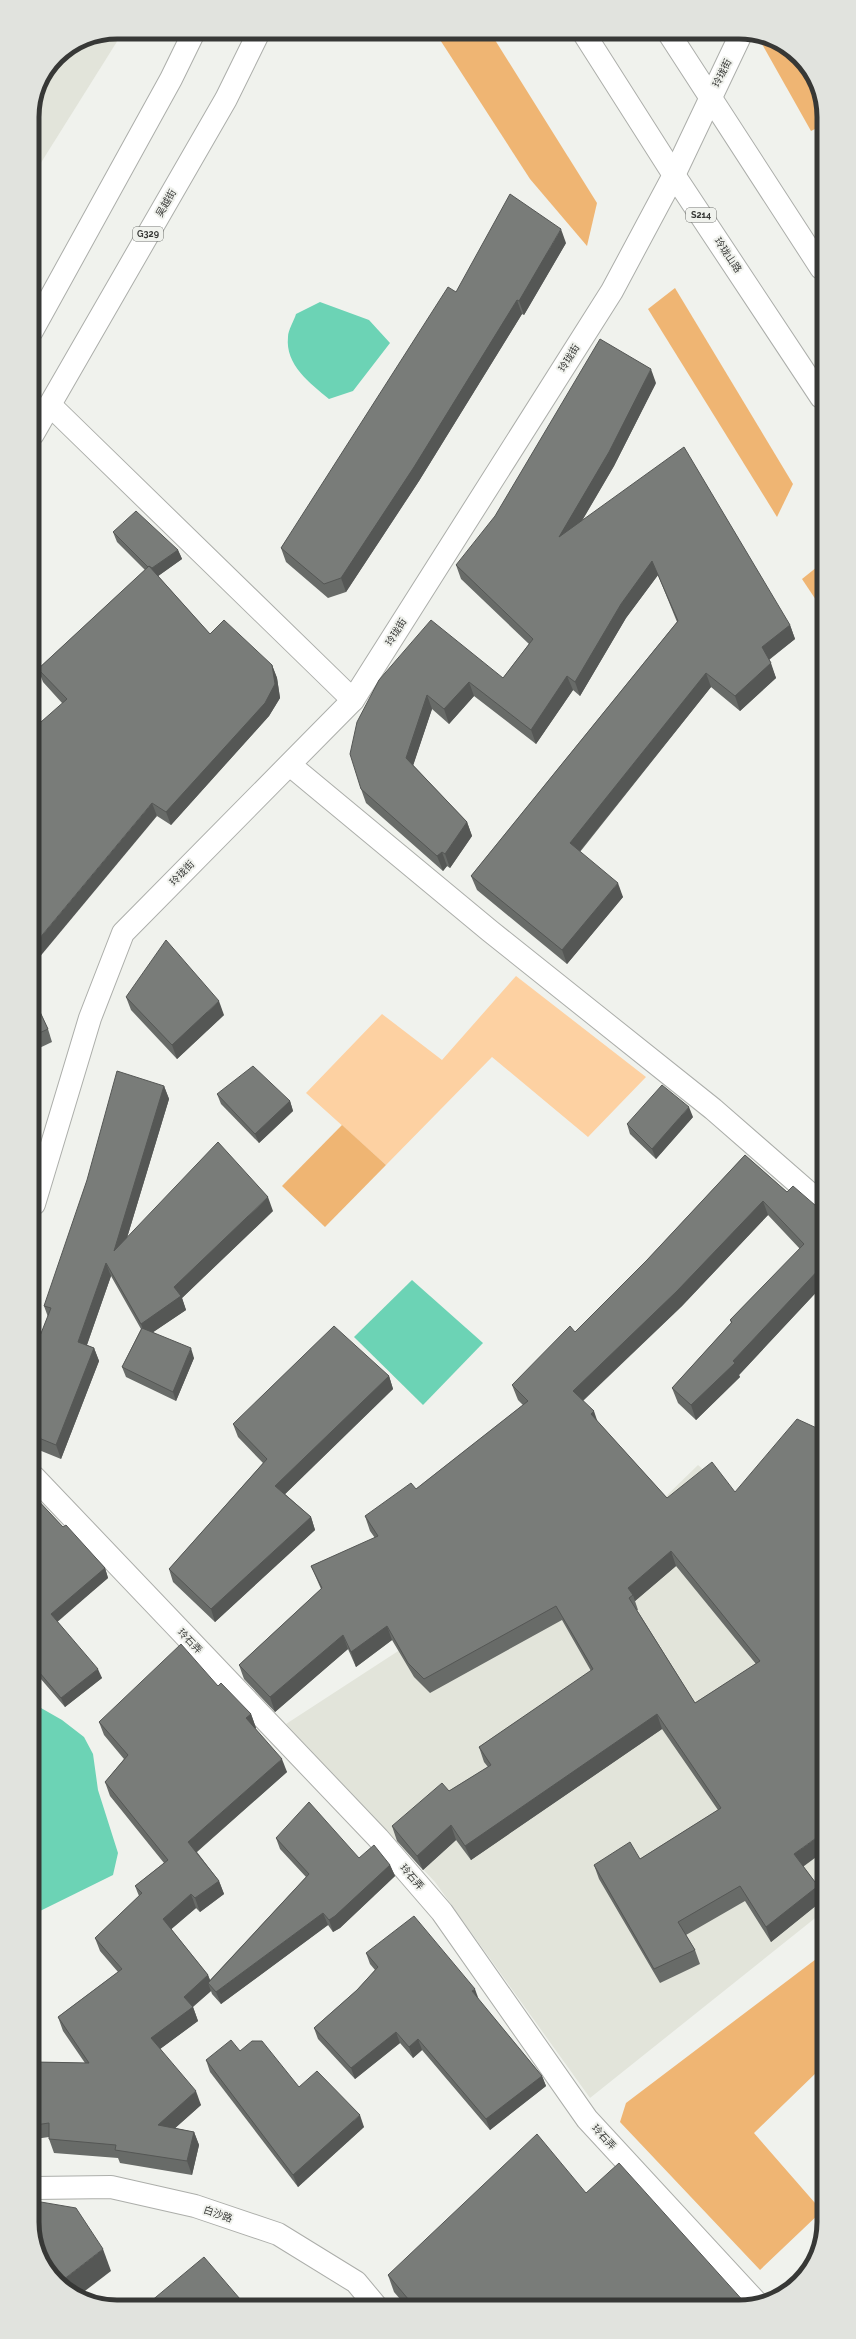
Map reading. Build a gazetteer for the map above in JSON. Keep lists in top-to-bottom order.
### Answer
{
  "streets": {
    "main road": [
      "玲珑街",
      "吴越街",
      "S214",
      "G329",
      "玲珑山路",
      "玲石弄",
      "白沙路"
    ]
  },
  "crossings": [
    ["玲珑街", "玲珑山路"]
  ]
}
